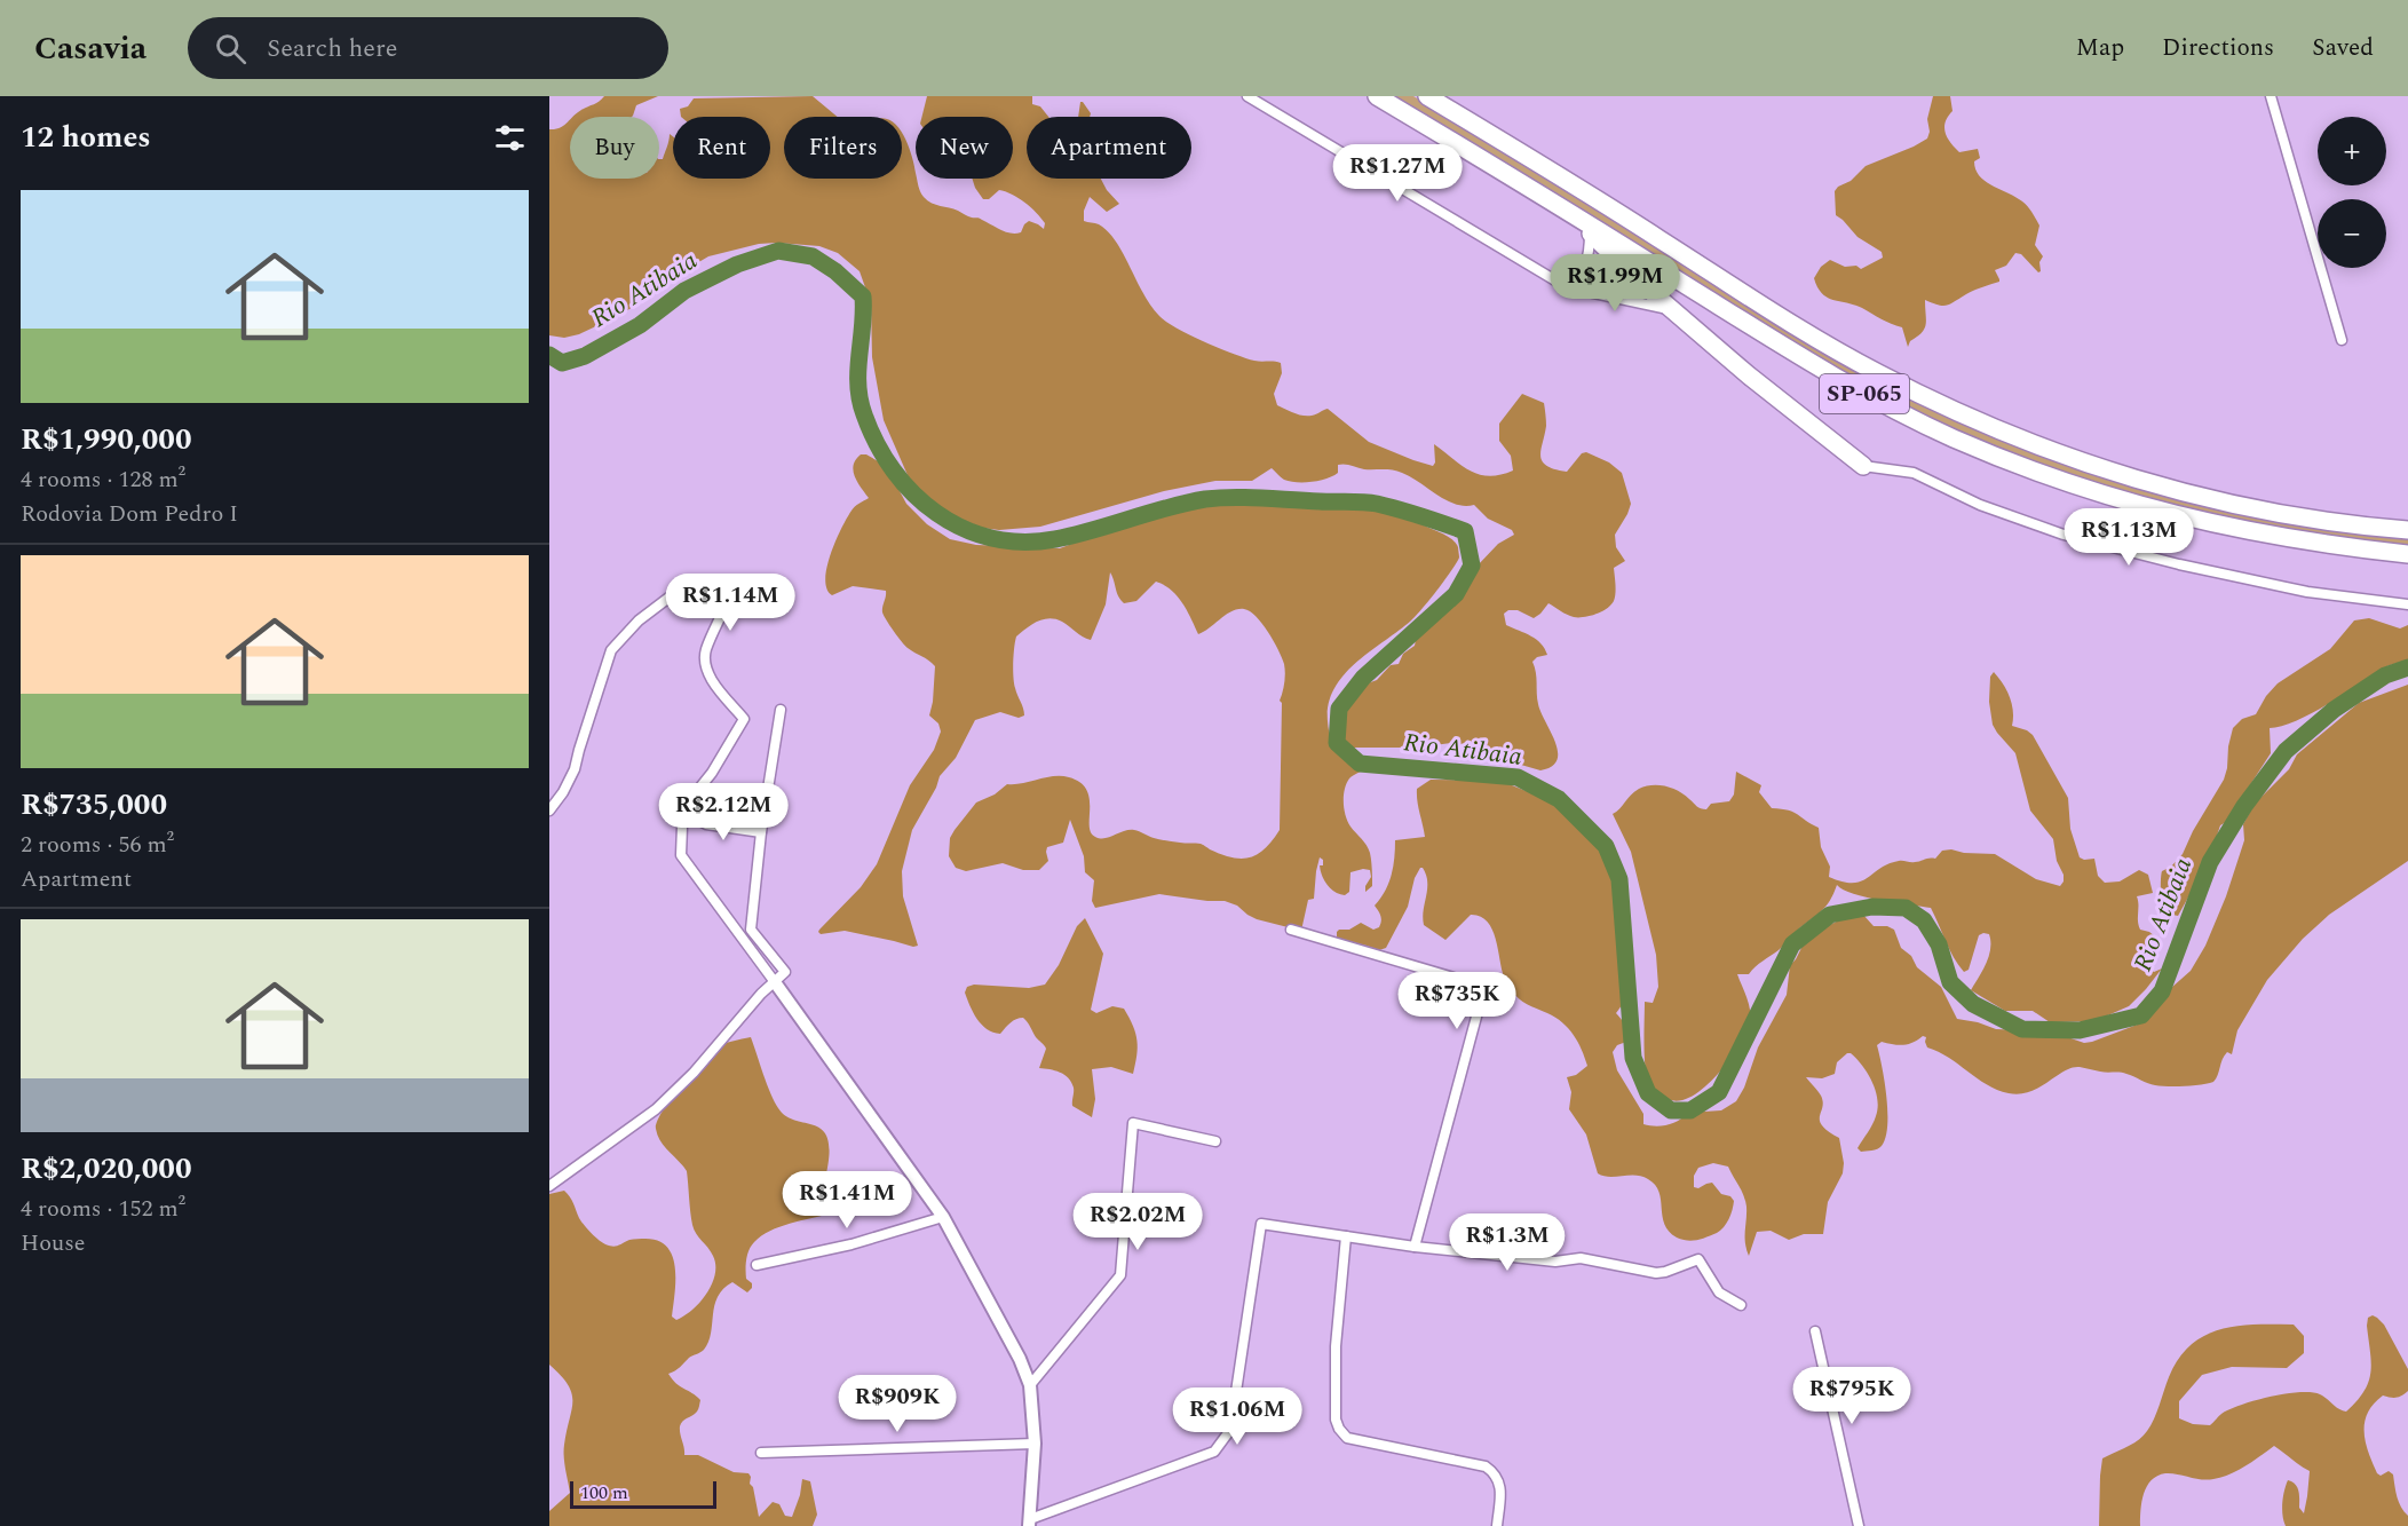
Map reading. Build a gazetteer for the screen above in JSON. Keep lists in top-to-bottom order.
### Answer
{
  "streets": {
    "highway": ["SP-065"]
  },
  "water": ["Rio Atibaia"],
  "scale_bar": "100 m",
  "page": {
    "header": "Casavia",
    "search": "Search here",
    "nav": ["Map", "Directions", "Saved"],
    "heading": "12 homes",
    "map_buttons": ["+", "−"],
    "chip": [
      "Buy",
      "Rent",
      "Filters",
      "New",
      "Apartment"
    ],
    "price": [
      "R$1.27M",
      "R$1.99M",
      "R$1.13M",
      "R$1.14M",
      "R$2.12M",
      "R$735K",
      "R$1.41M",
      "R$2.02M",
      "R$1.3M",
      "R$795K",
      "R$909K",
      "R$1.06M"
    ],
    "list": [
      {
        "name": "R$1,990,000",
        "note": "4 rooms · 128 m² · Rodovia Dom Pedro I"
      },
      {
        "name": "R$735,000",
        "note": "2 rooms · 56 m² · Apartment"
      },
      {
        "name": "R$2,020,000",
        "note": "4 rooms · 152 m² · House"
      }
    ],
    "scale": "100 m"
  }
}
